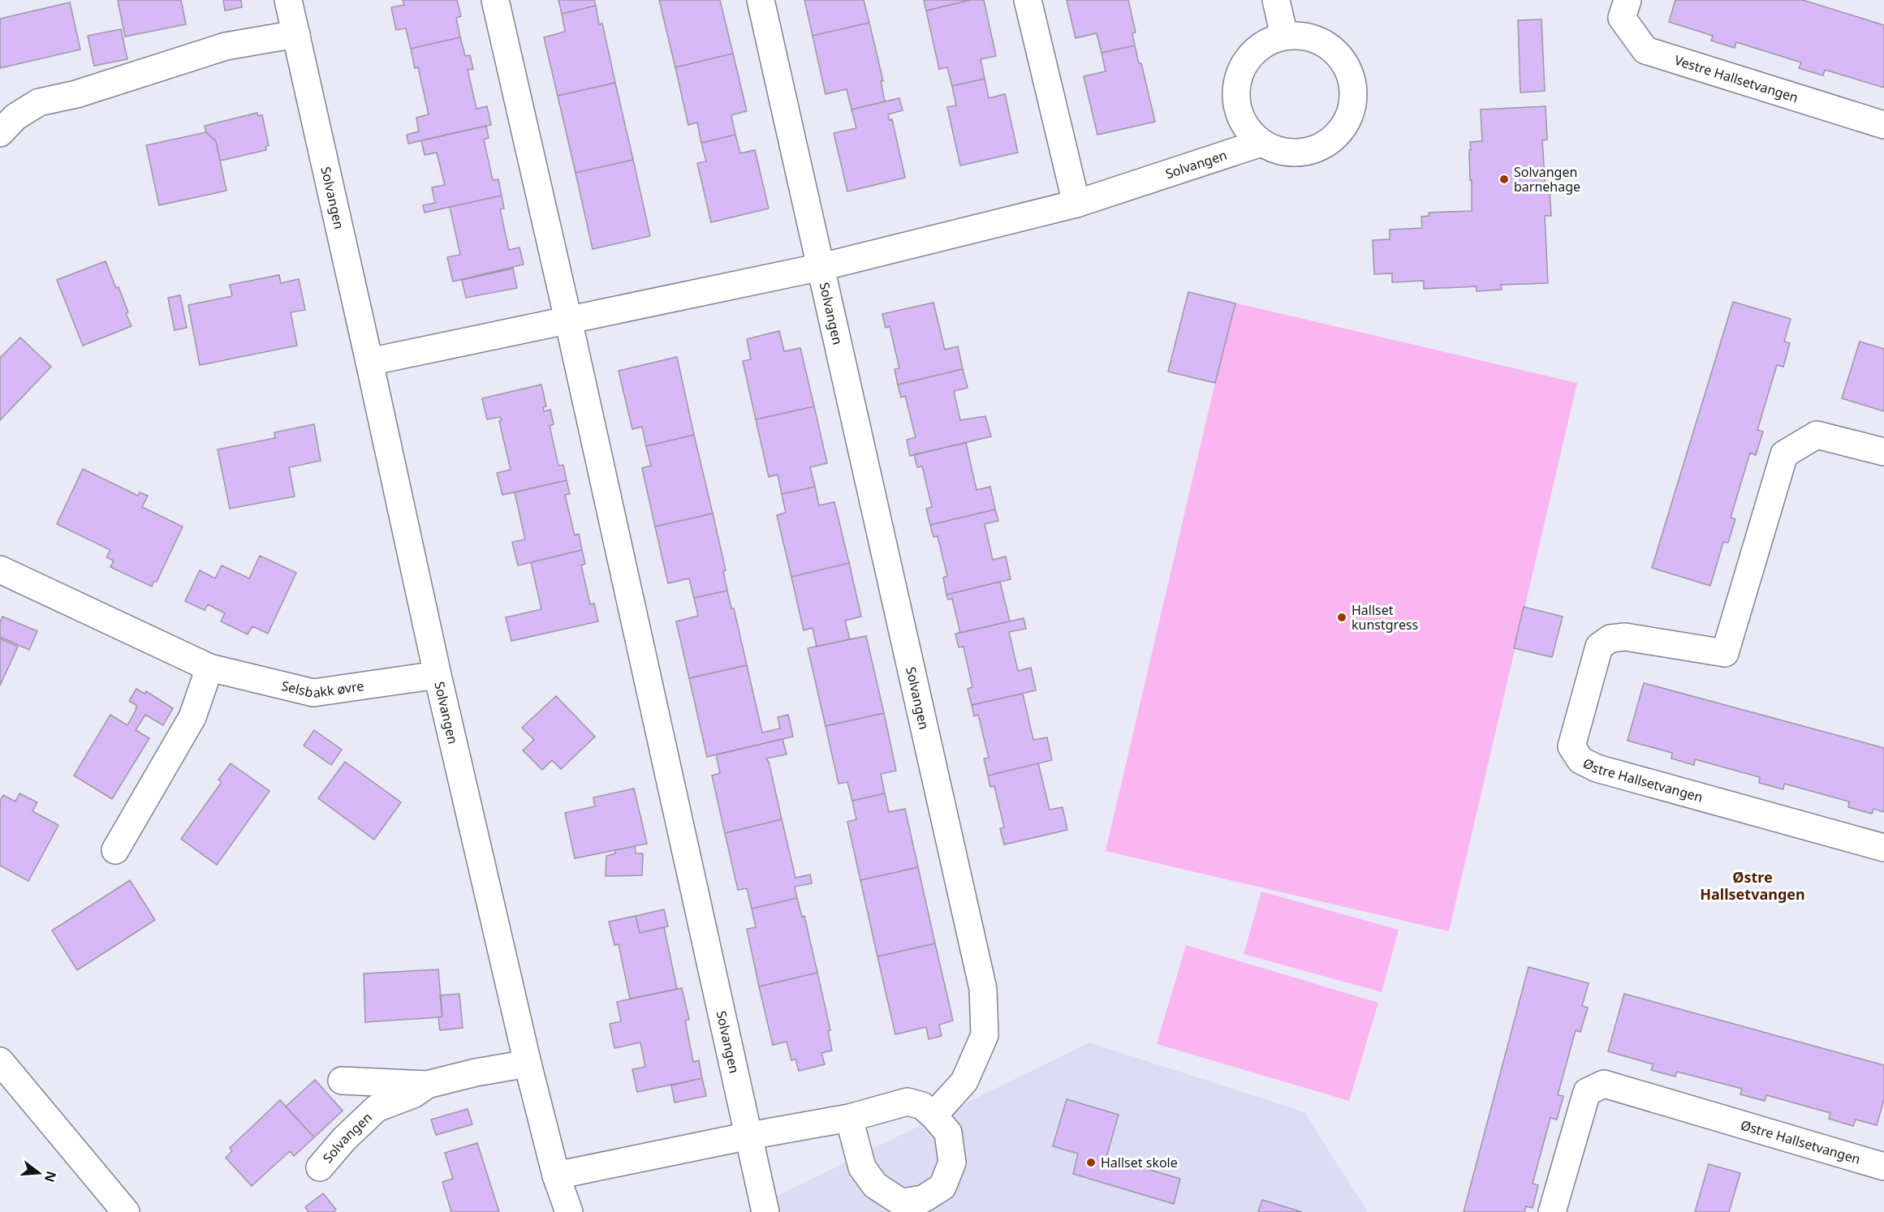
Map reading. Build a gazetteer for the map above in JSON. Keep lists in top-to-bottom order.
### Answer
{
  "streets": {
    "street": [
      "Vestre Hallsetvangen",
      "Solvangen",
      "Selsbakk øvre",
      "Østre Hallsetvangen"
    ]
  },
  "crossings": [
    ["Solvangen", "Selsbakk øvre"]
  ],
  "districts": ["Østre Hallsetvangen"],
  "places": ["Solvangen barnehage", "Hallset kunstgress", "Hallset skole"],
  "north": "right"
}
